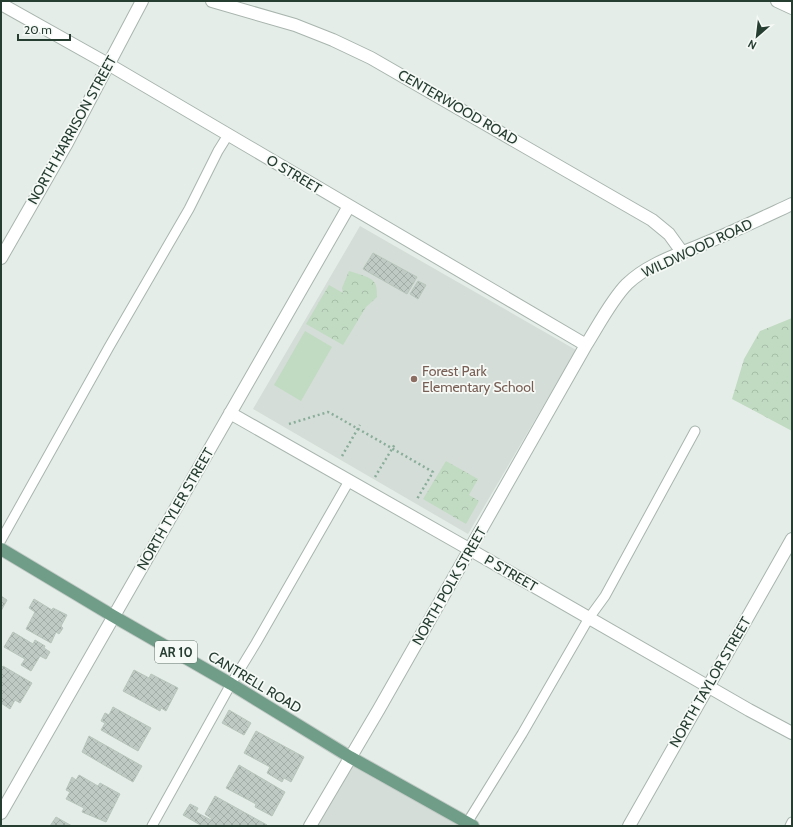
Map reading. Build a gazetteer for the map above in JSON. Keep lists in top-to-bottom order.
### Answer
{
  "streets": {
    "main road": ["AR 10", "CANTRELL ROAD"],
    "street": [
      "CENTERWOOD ROAD",
      "NORTH HARRISON STREET",
      "O STREET",
      "WILDWOOD ROAD",
      "NORTH TYLER STREET",
      "P STREET",
      "NORTH POLK STREET",
      "NORTH TAYLOR STREET"
    ]
  },
  "crossings": [
    ["CENTERWOOD ROAD", "WILDWOOD ROAD"],
    ["NORTH HARRISON STREET", "O STREET"],
    ["O STREET", "WILDWOOD ROAD"],
    ["O STREET", "NORTH TYLER STREET"],
    ["O STREET", "NORTH POLK STREET"],
    ["WILDWOOD ROAD", "NORTH POLK STREET"],
    ["NORTH TYLER STREET", "P STREET"],
    ["NORTH TYLER STREET", "CANTRELL ROAD"],
    ["P STREET", "NORTH POLK STREET"],
    ["P STREET", "NORTH TAYLOR STREET"],
    ["NORTH POLK STREET", "CANTRELL ROAD"]
  ],
  "places": ["Forest Park Elementary School"],
  "scale_bar": "20 m",
  "north": "bottom left"
}
